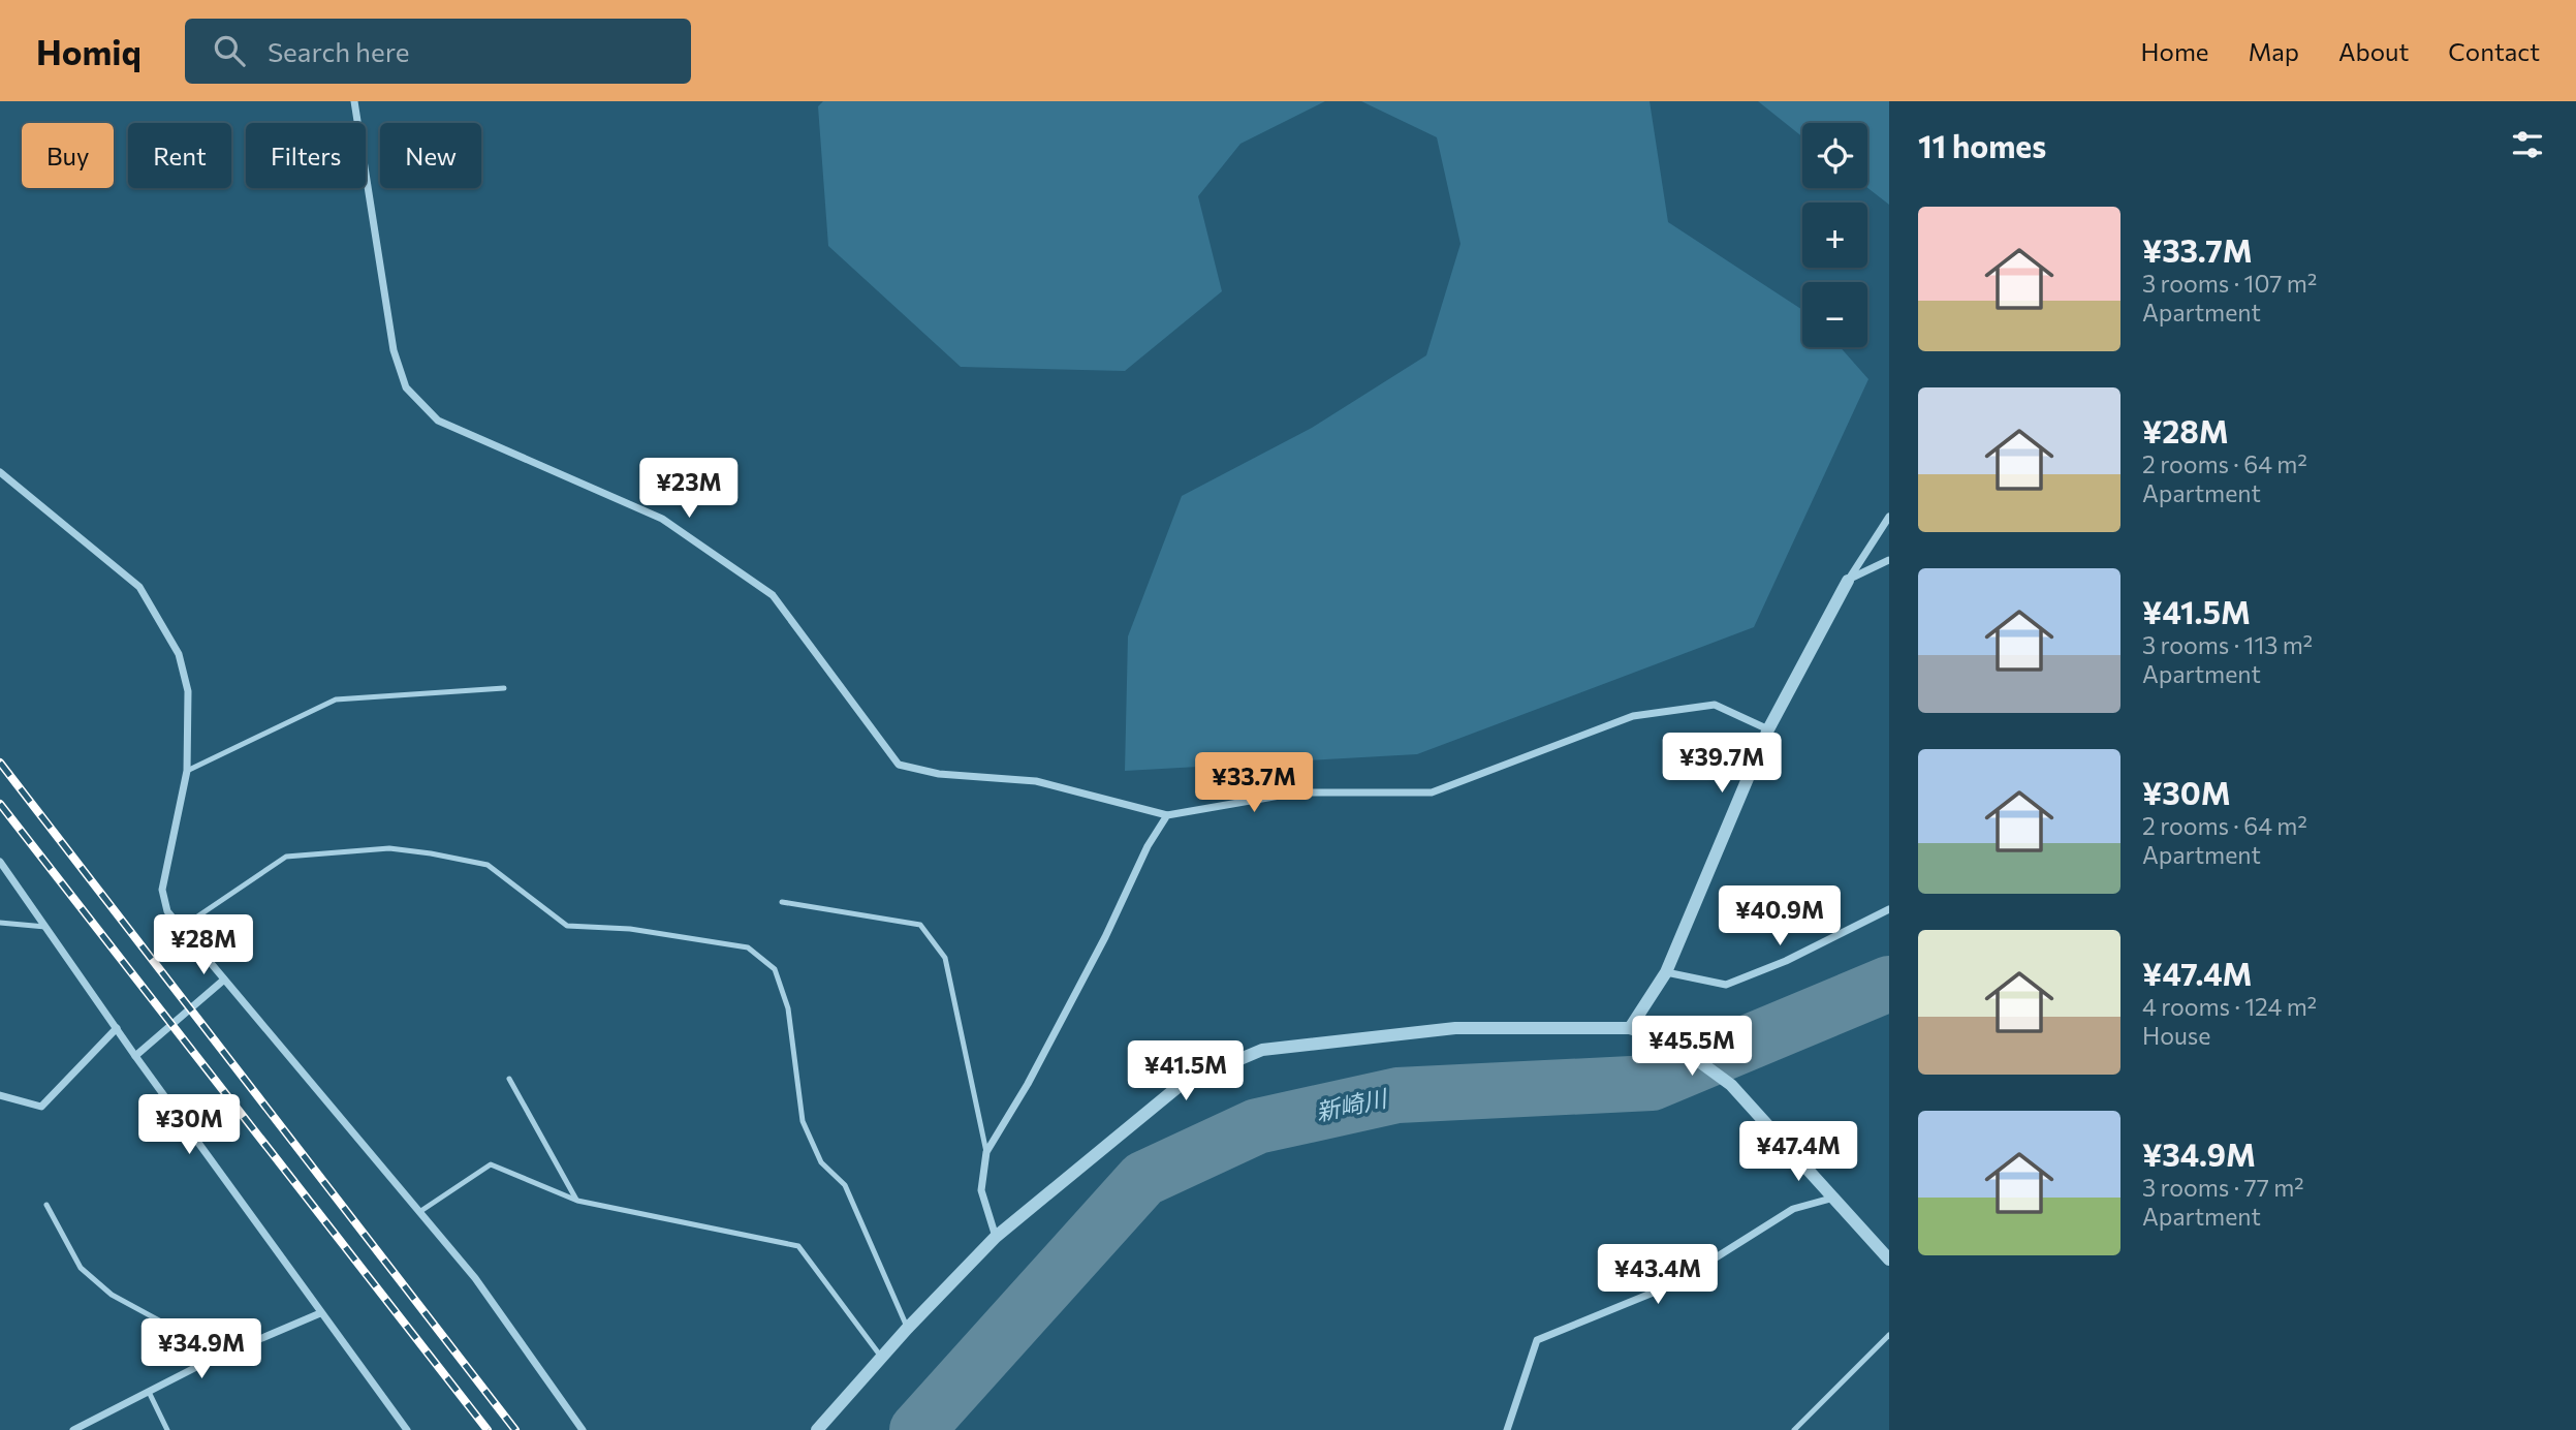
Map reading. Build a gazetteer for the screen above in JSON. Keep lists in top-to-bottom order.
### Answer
{
  "water": ["新崎川"],
  "page": {
    "header": "Homiq",
    "search": "Search here",
    "nav": [
      "Home",
      "Map",
      "About",
      "Contact"
    ],
    "heading": "11 homes",
    "map_buttons": ["+", "−"],
    "chip": [
      "Buy",
      "Rent",
      "Filters",
      "New"
    ],
    "list": [
      {
        "name": "¥33.7M",
        "note": "3 rooms · 107 m² · Apartment"
      },
      {
        "name": "¥28M",
        "note": "2 rooms · 64 m² · Apartment"
      },
      {
        "name": "¥41.5M",
        "note": "3 rooms · 113 m² · Apartment"
      },
      {
        "name": "¥30M",
        "note": "2 rooms · 64 m² · Apartment"
      },
      {
        "name": "¥47.4M",
        "note": "4 rooms · 124 m² · House"
      },
      {
        "name": "¥34.9M",
        "note": "3 rooms · 77 m² · Apartment"
      }
    ],
    "price": [
      "¥23M",
      "¥39.7M",
      "¥33.7M",
      "¥40.9M",
      "¥28M",
      "¥45.5M",
      "¥41.5M",
      "¥30M",
      "¥47.4M",
      "¥43.4M",
      "¥34.9M"
    ]
  }
}
